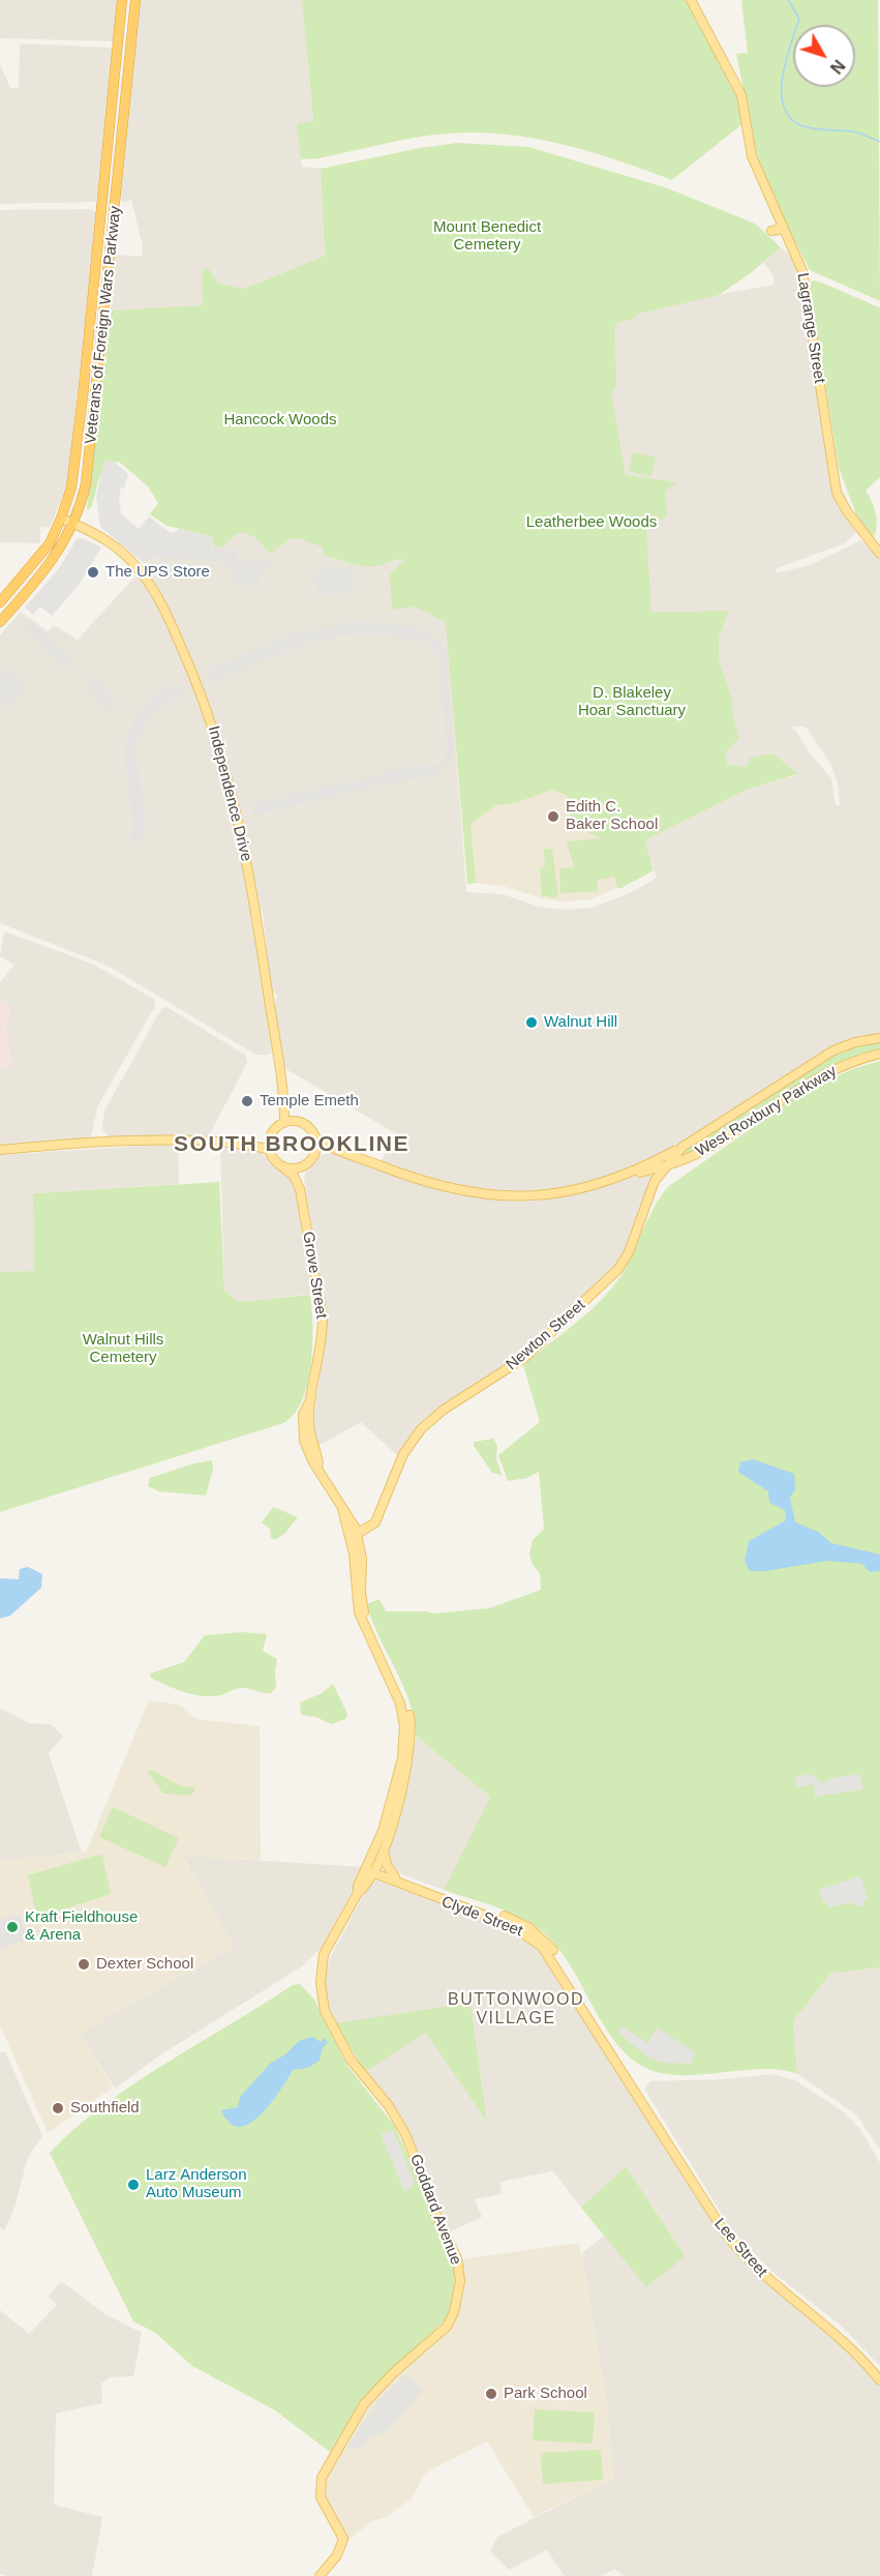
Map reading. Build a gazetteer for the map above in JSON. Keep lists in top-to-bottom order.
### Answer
{
  "streets": {
    "highway": ["Veterans of Foreign Wars Parkway"],
    "main road": [
      "Lagrange Street",
      "Independence Drive",
      "West Roxbury Parkway",
      "Grove Street",
      "Newton Street",
      "Clyde Street",
      "Goddard Avenue",
      "Lee Street"
    ]
  },
  "crossings": [
    ["Veterans of Foreign Wars Parkway", "Independence Drive"],
    ["West Roxbury Parkway", "Grove Street"],
    ["West Roxbury Parkway", "Newton Street"],
    ["Grove Street", "Newton Street"],
    ["Clyde Street", "Goddard Avenue"],
    ["Clyde Street", "Lee Street"]
  ],
  "districts": ["SOUTH BROOKLINE", "BUTTONWOOD VILLAGE"],
  "parks": [
    "Mount Benedict Cemetery",
    "Hancock Woods",
    "Leatherbee Woods",
    "D. Blakeley Hoar Sanctuary",
    "Walnut Hills Cemetery"
  ],
  "places": [
    "The UPS Store",
    "Edith C. Baker School",
    "Walnut Hill",
    "Temple Emeth",
    "Kraft Fieldhouse & Arena",
    "Dexter School",
    "Southfield",
    "Larz Anderson Auto Museum",
    "Park School"
  ],
  "north": "bottom right"
}
